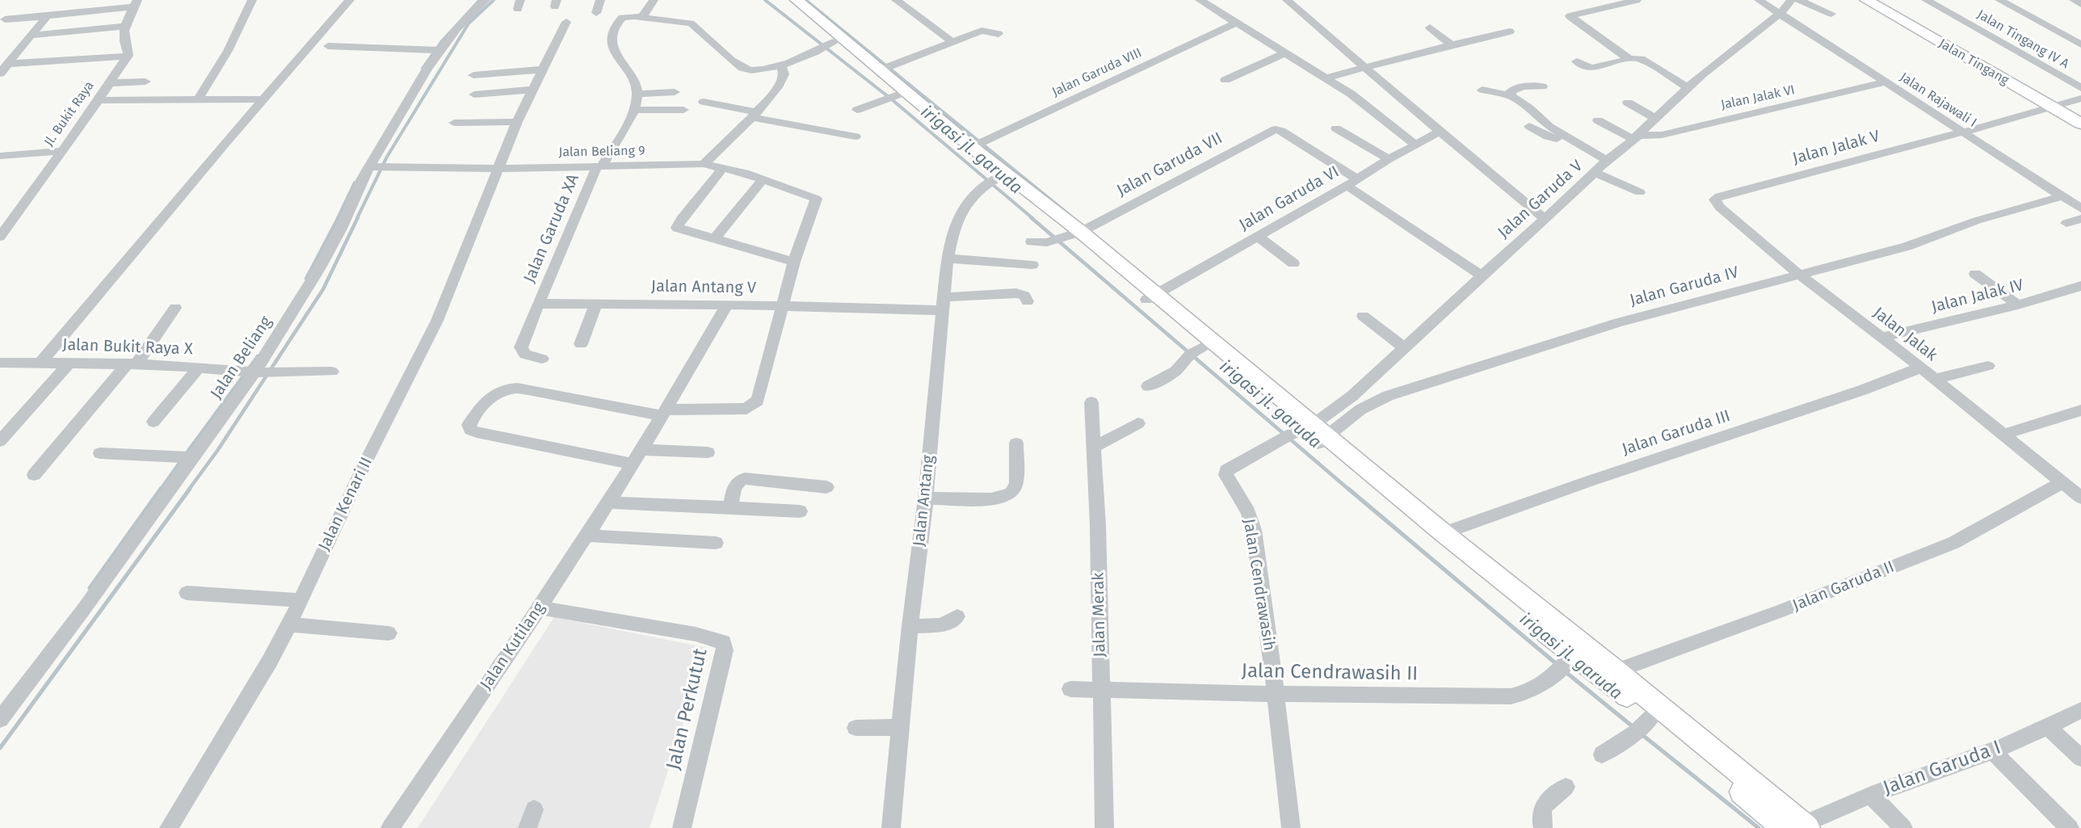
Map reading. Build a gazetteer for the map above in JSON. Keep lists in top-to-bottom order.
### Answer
{
  "streets": {
    "main road": ["Jalan Tingang"],
    "street": [
      "Jalan Tingang IV A",
      "Jalan Garuda VIII",
      "Jalan Jalak VI",
      "Jalan Rajawali I",
      "Jl. Bukit Raya",
      "Jalan Jalak V",
      "Jalan Beliang 9",
      "Jalan Garuda VII",
      "Jalan Garuda VI",
      "Jalan Garuda V",
      "Jalan Garuda XA",
      "Jalan Garuda IV",
      "Jalan Antang V",
      "Jalan Jalak IV",
      "Jalan Jalak",
      "Jalan Bukit Raya X",
      "Jalan Beliang",
      "Jalan Garuda III",
      "Jalan Antang",
      "Jalan Kenari II",
      "Jalan Cendrawasih",
      "Jalan Garuda II",
      "Jalan Merak",
      "Jalan Kutilang",
      "Jalan Cendrawasih II",
      "Jalan Perkutut",
      "Jalan Garuda I"
    ]
  },
  "crossings": [
    ["Jalan Jalak VI", "Jalan Rajawali I"],
    ["Jalan Jalak VI", "Jalan Garuda V"],
    ["Jalan Rajawali I", "Jalan Jalak V"],
    ["Jalan Rajawali I", "Jalan Garuda V"],
    ["Jalan Rajawali I", "Jalan Garuda IV"],
    ["Jalan Jalak V", "Jalan Jalak"],
    ["Jalan Beliang 9", "Jalan Garuda XA"],
    ["Jalan Beliang 9", "Jalan Beliang"],
    ["Jalan Beliang 9", "Jalan Kenari II"],
    ["Jalan Garuda VII", "Jalan Garuda VI"],
    ["Jalan Garuda V", "Jalan Garuda IV"],
    ["Jalan Garuda V", "Jalan Cendrawasih"],
    ["Jalan Garuda XA", "Jalan Antang V"],
    ["Jalan Garuda IV", "Jalan Jalak"],
    ["Jalan Garuda IV", "Jalan Cendrawasih"],
    ["Jalan Antang V", "Jalan Antang"],
    ["Jalan Antang V", "Jalan Kutilang"],
    ["Jalan Jalak IV", "Jalan Jalak"],
    ["Jalan Jalak", "Jalan Garuda III"],
    ["Jalan Jalak", "Jalan Garuda II"],
    ["Jalan Bukit Raya X", "Jalan Beliang"],
    ["Jalan Cendrawasih", "Jalan Cendrawasih II"],
    ["Jalan Merak", "Jalan Cendrawasih II"],
    ["Jalan Kutilang", "Jalan Perkutut"]
  ],
  "water": ["irigasi jl. garuda"]
}
